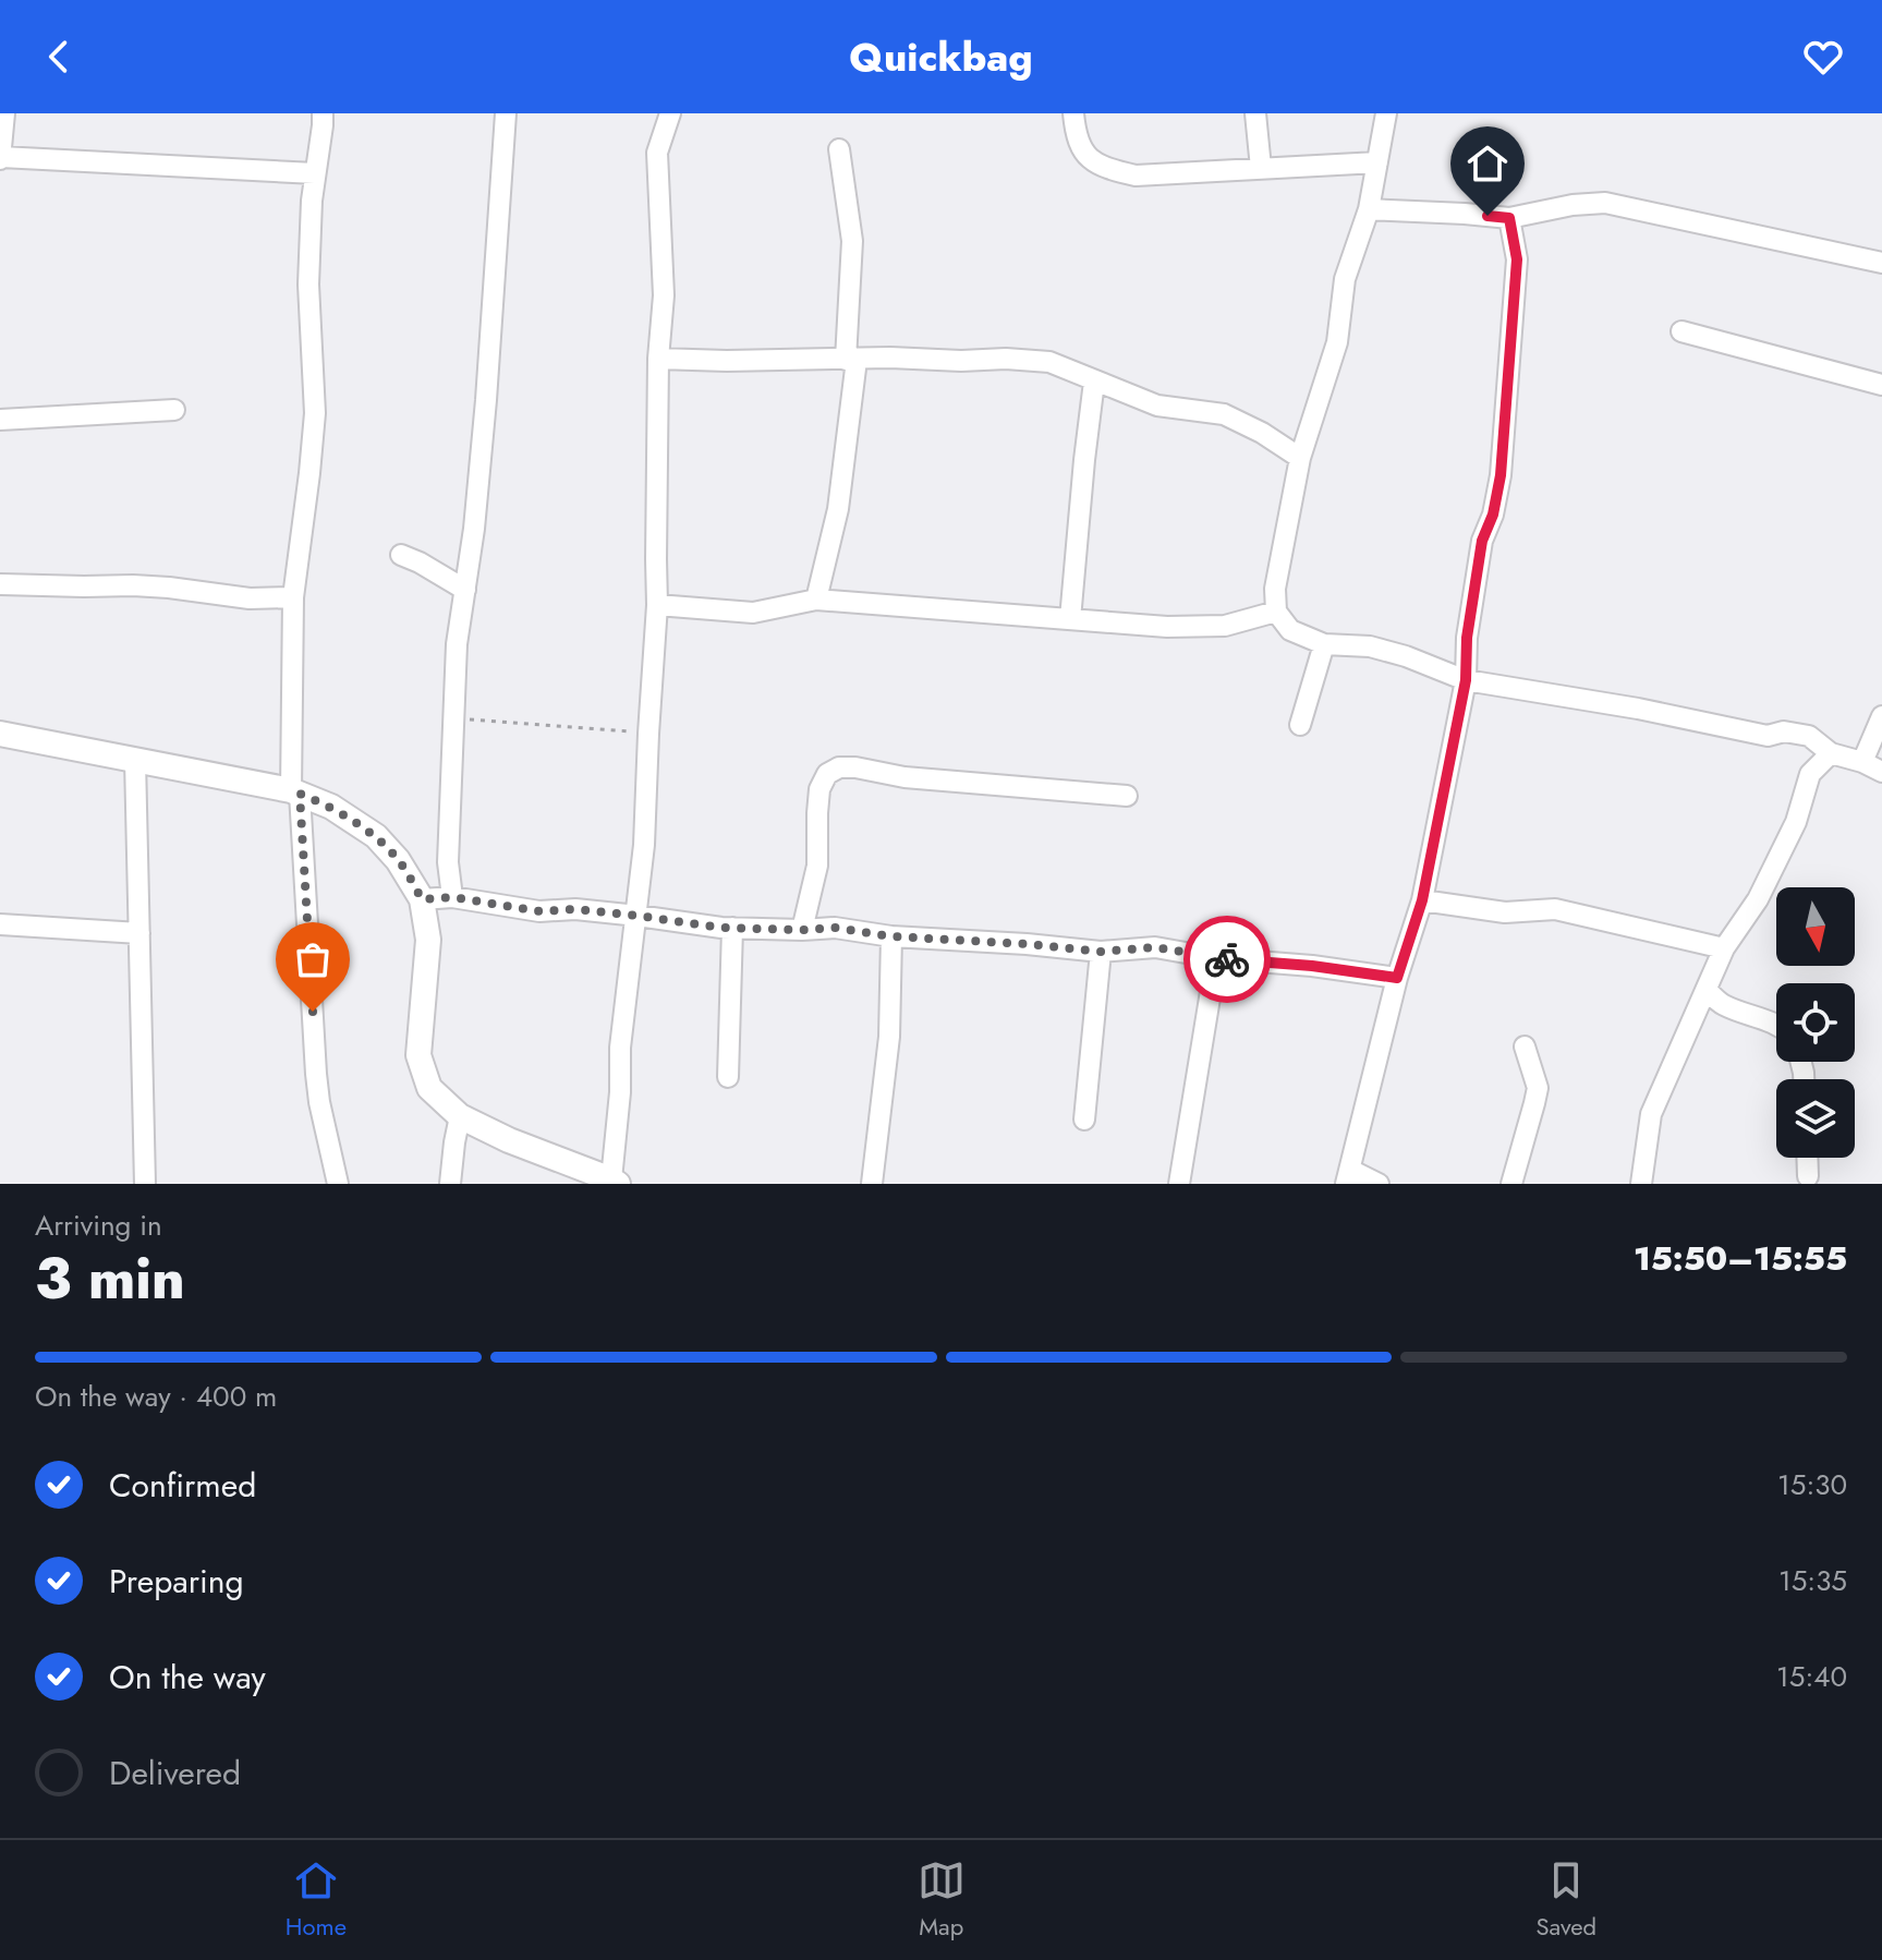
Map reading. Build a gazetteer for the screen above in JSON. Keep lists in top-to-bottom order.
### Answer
{
  "north": "bottom",
  "page": {
    "header": "Quickbag",
    "heading": ["3 min", "Arriving in", "15:50–15:55"],
    "bar": "On the way · 400 m",
    "list": [
      ["Confirmed", "15:30"],
      ["Preparing", "15:35"],
      ["On the way", "15:40"],
      "Delivered"
    ],
    "tabs": ["Home", "Map", "Saved"]
  }
}
